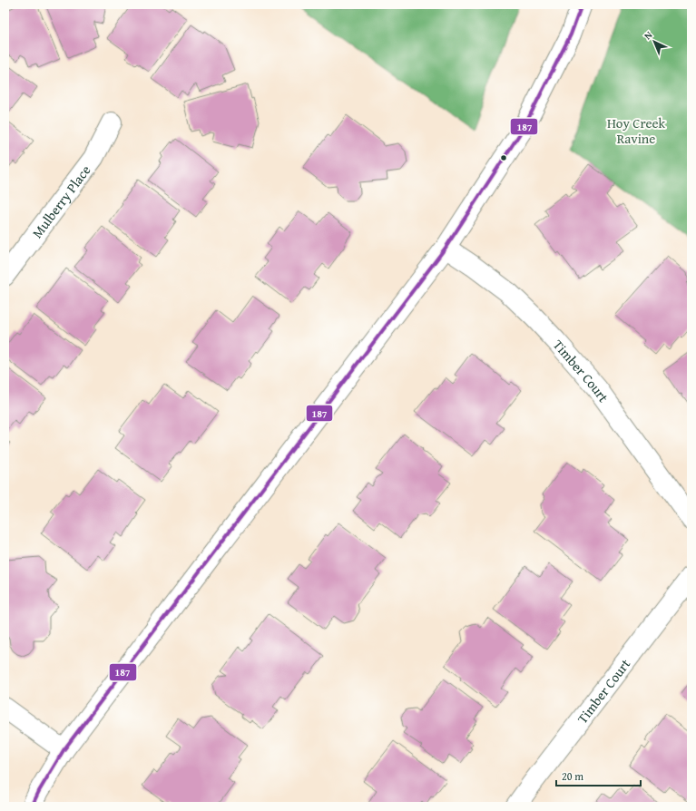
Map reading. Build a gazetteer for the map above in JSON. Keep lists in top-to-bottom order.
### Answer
{
  "streets": {
    "street": ["Mulberry Place", "Timber Court"]
  },
  "parks": ["Hoy Creek Ravine"],
  "lines": ["transit line 187"],
  "scale_bar": "20 m",
  "north": "top left"
}
